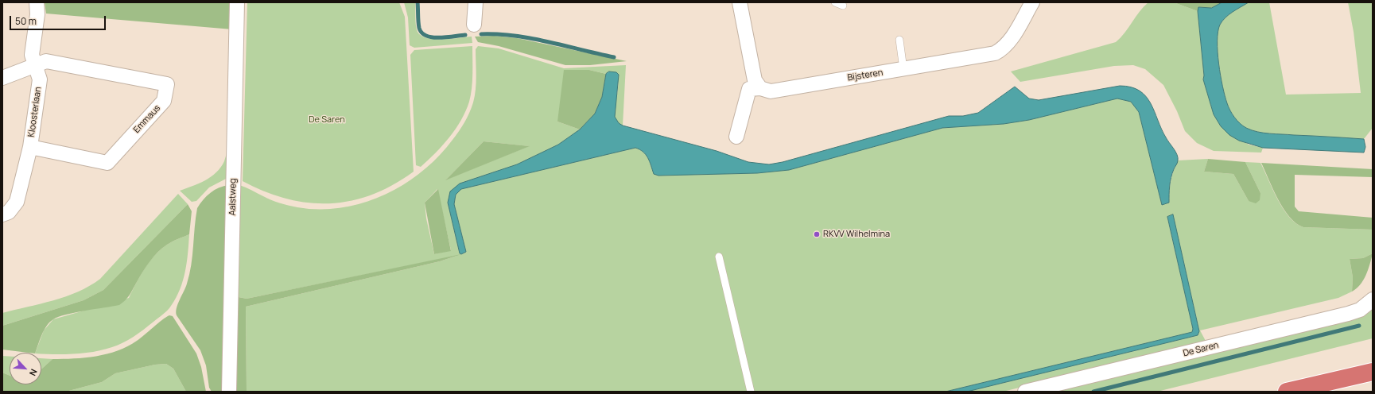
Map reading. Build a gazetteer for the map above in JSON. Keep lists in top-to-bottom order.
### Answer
{
  "streets": {
    "street": [
      "Bijsteren",
      "Kloosterlaan",
      "Emmaus",
      "Aalstweg",
      "De Saren"
    ]
  },
  "crossings": [
    ["Kloosterlaan", "Emmaus"]
  ],
  "parks": ["De Saren"],
  "places": ["RKVV Wilhelmina"],
  "scale_bar": "50 m",
  "north": "bottom right"
}
